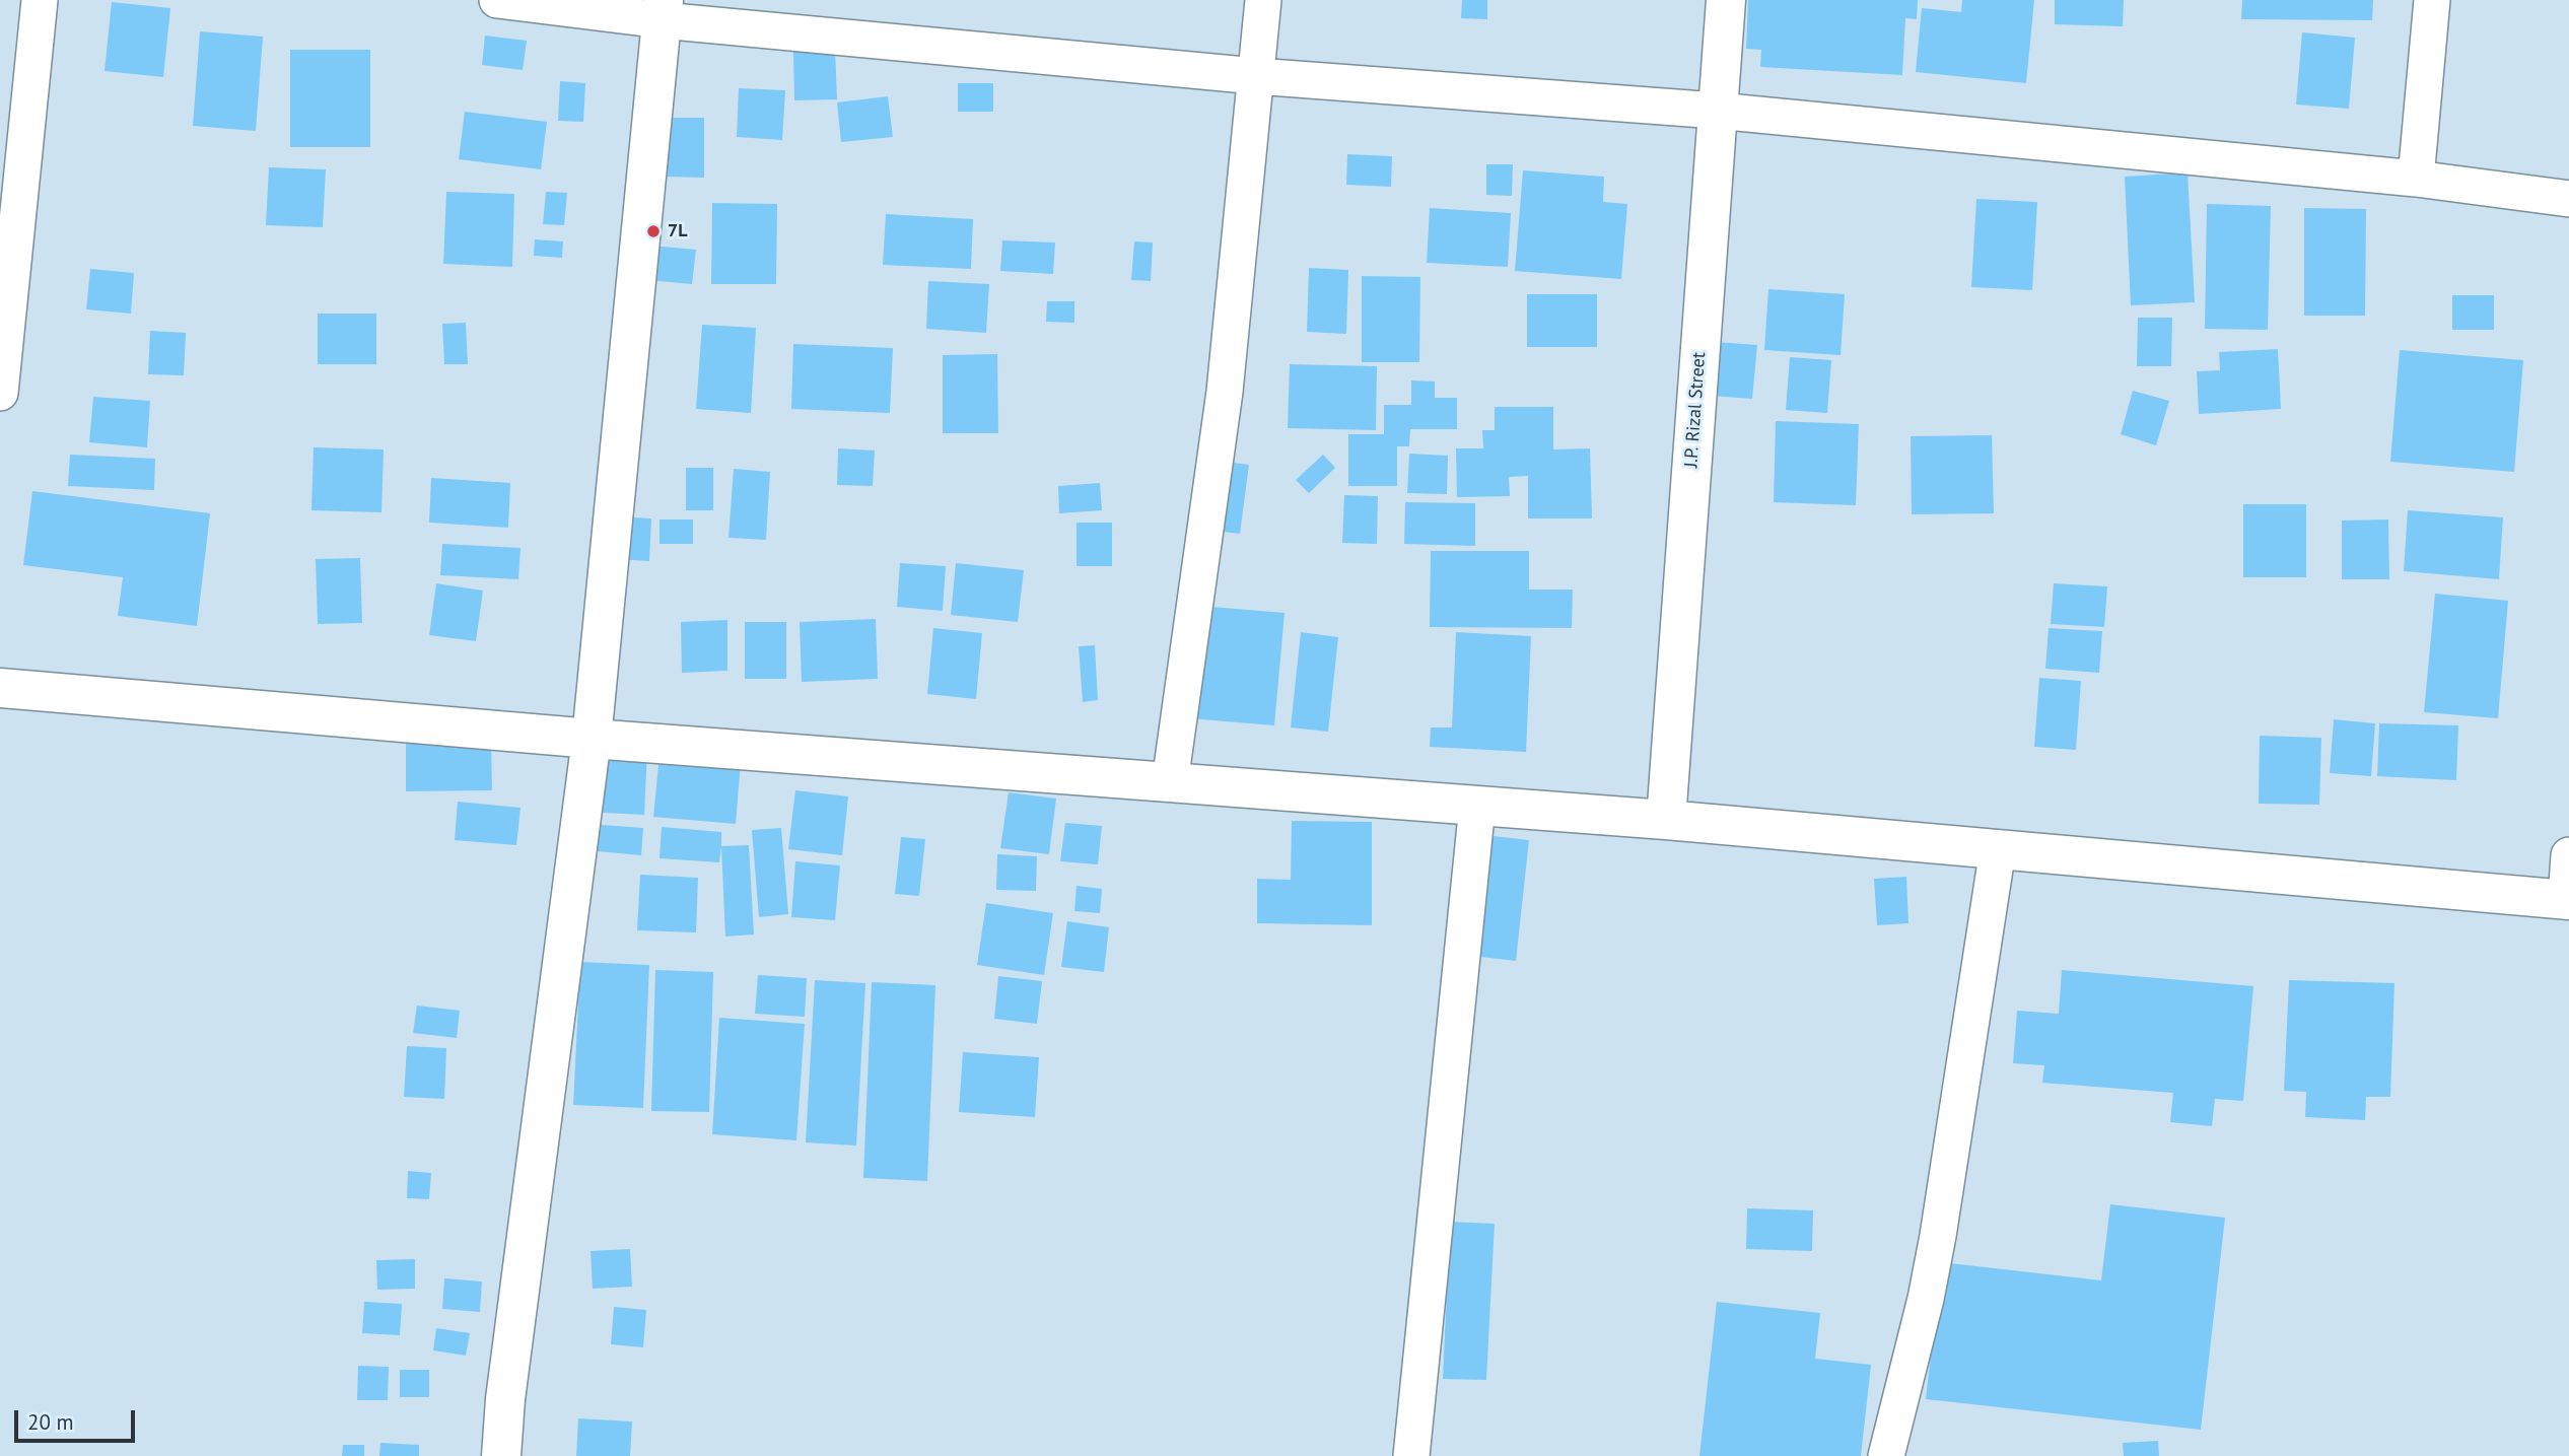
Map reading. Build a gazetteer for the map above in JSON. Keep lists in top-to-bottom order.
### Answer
{
  "streets": {
    "main road": ["J.P. Rizal Street"]
  },
  "places": ["7L"],
  "scale_bar": "20 m"
}
